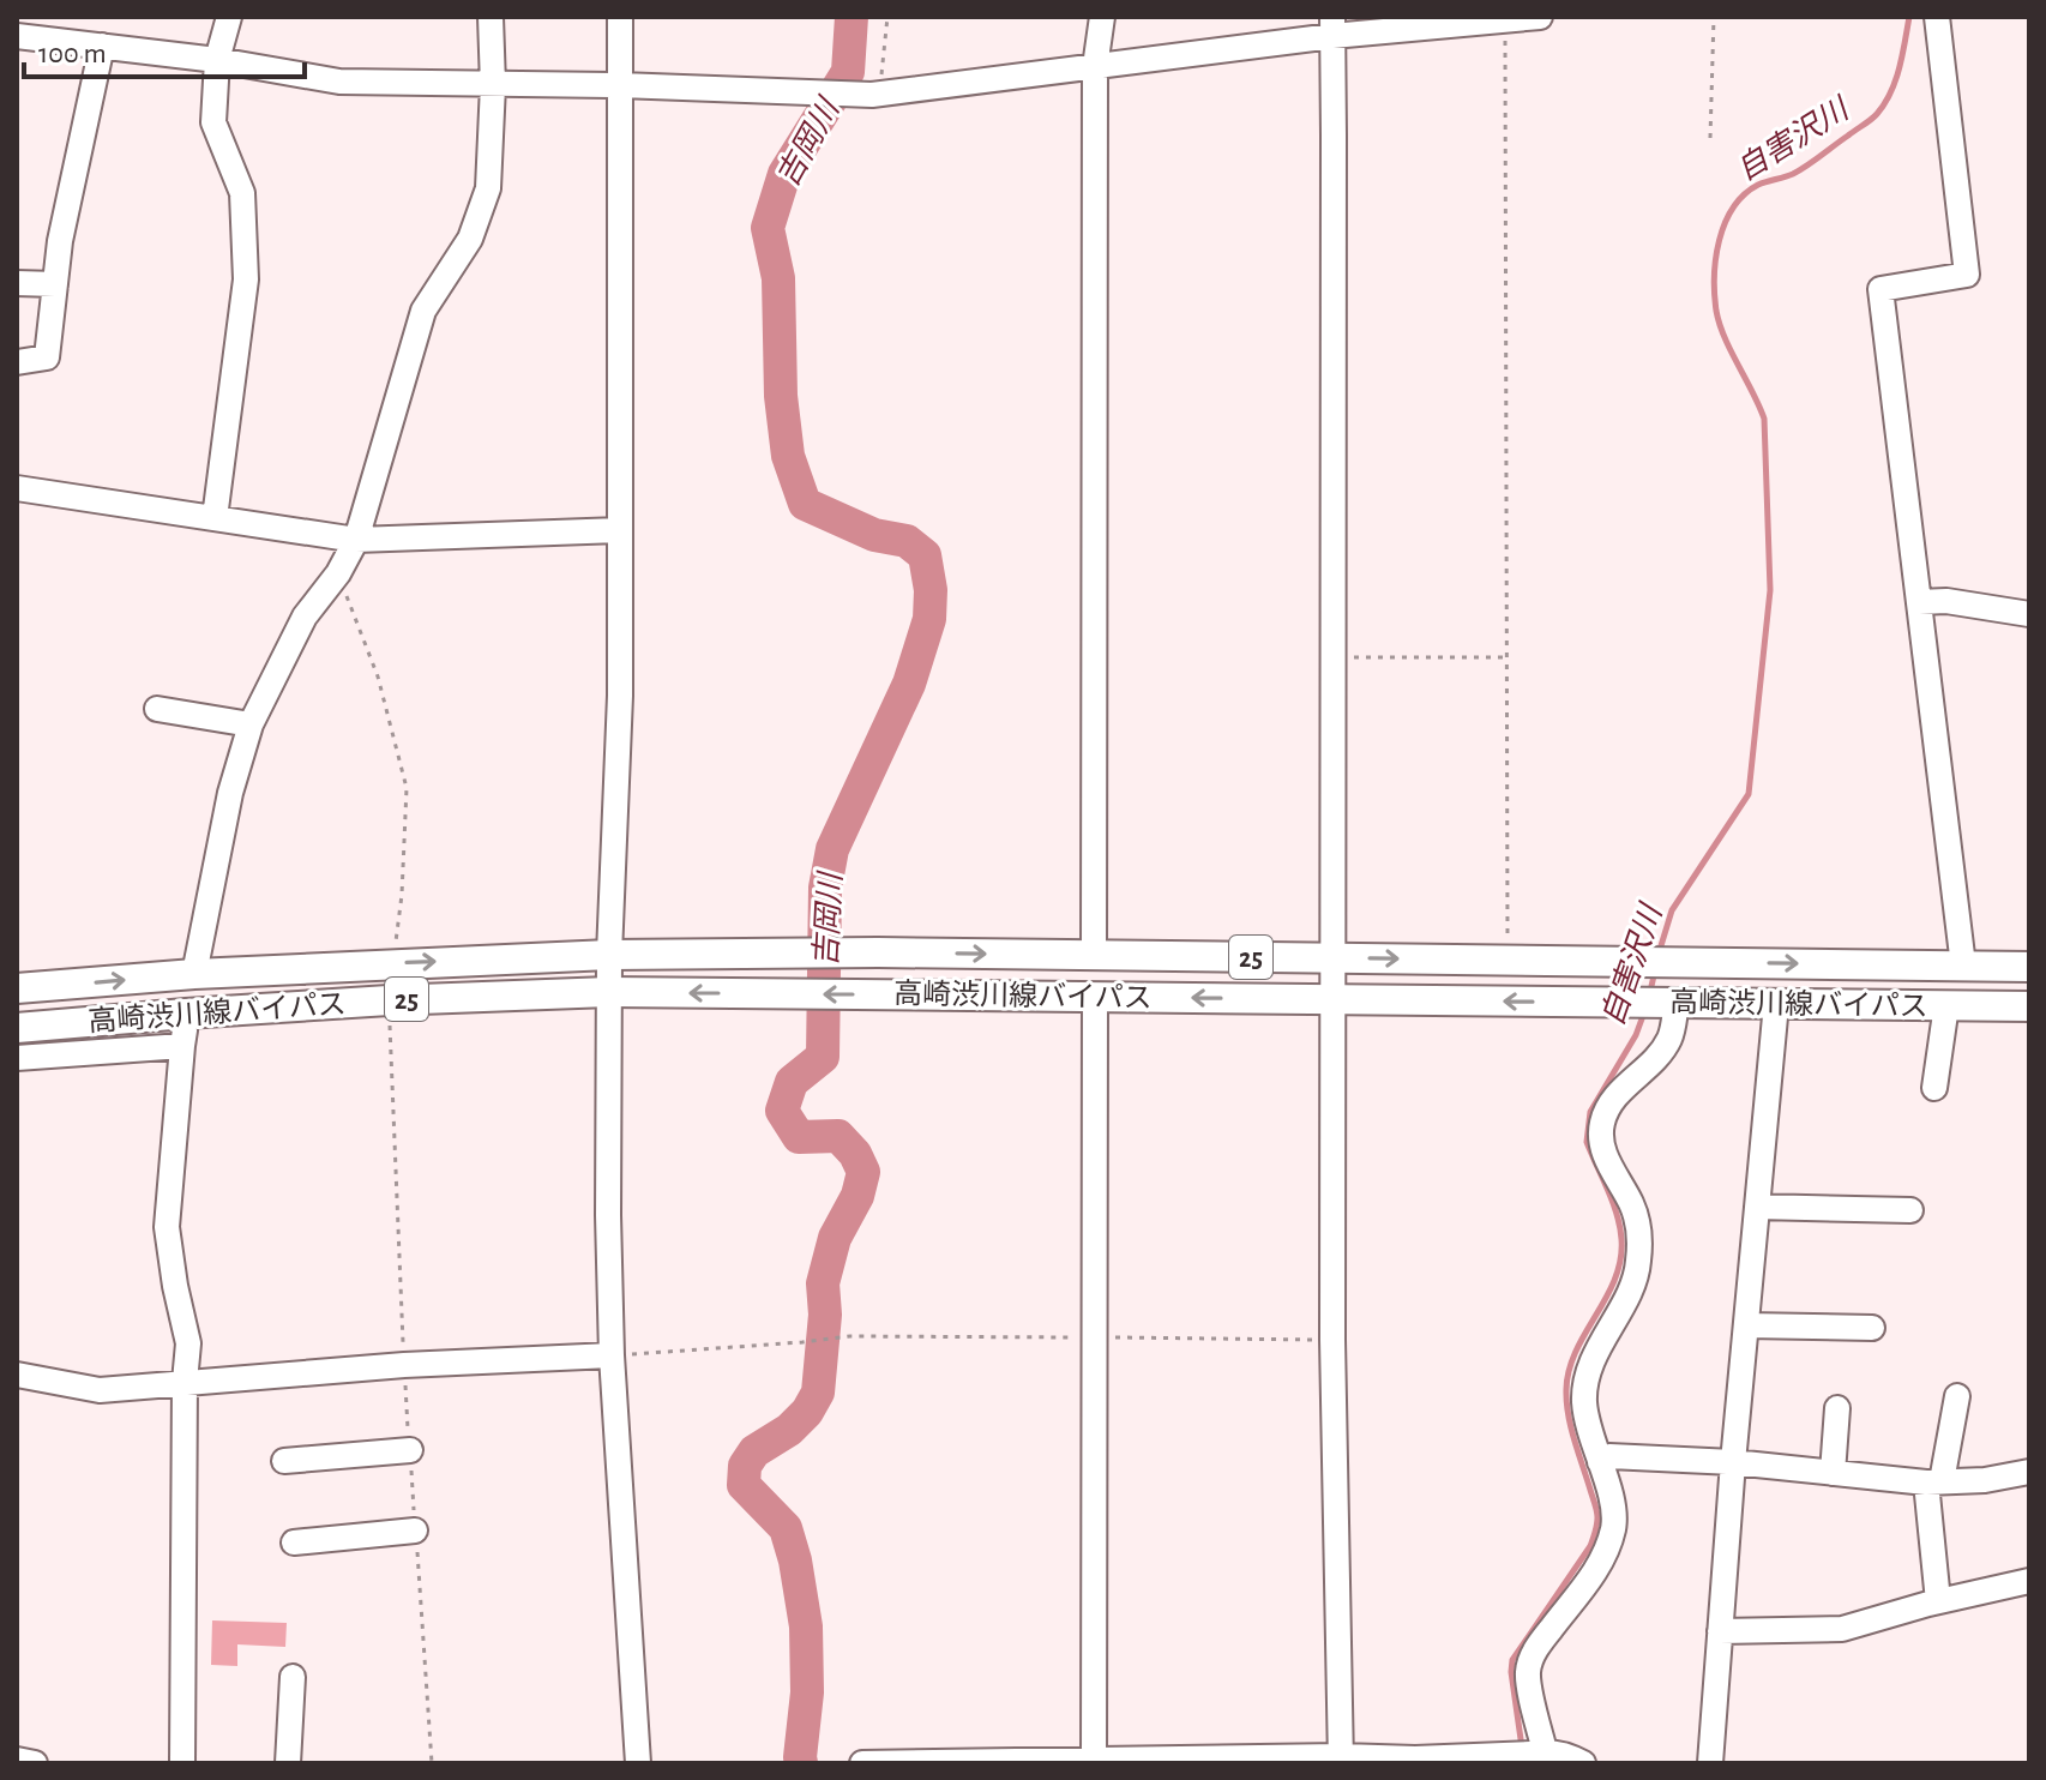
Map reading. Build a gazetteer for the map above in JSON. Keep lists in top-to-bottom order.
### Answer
{
  "streets": {
    "main road": ["25", "高崎渋川線バイパス"]
  },
  "water": ["自害沢川", "吉岡川"],
  "scale_bar": "100 m"
}
